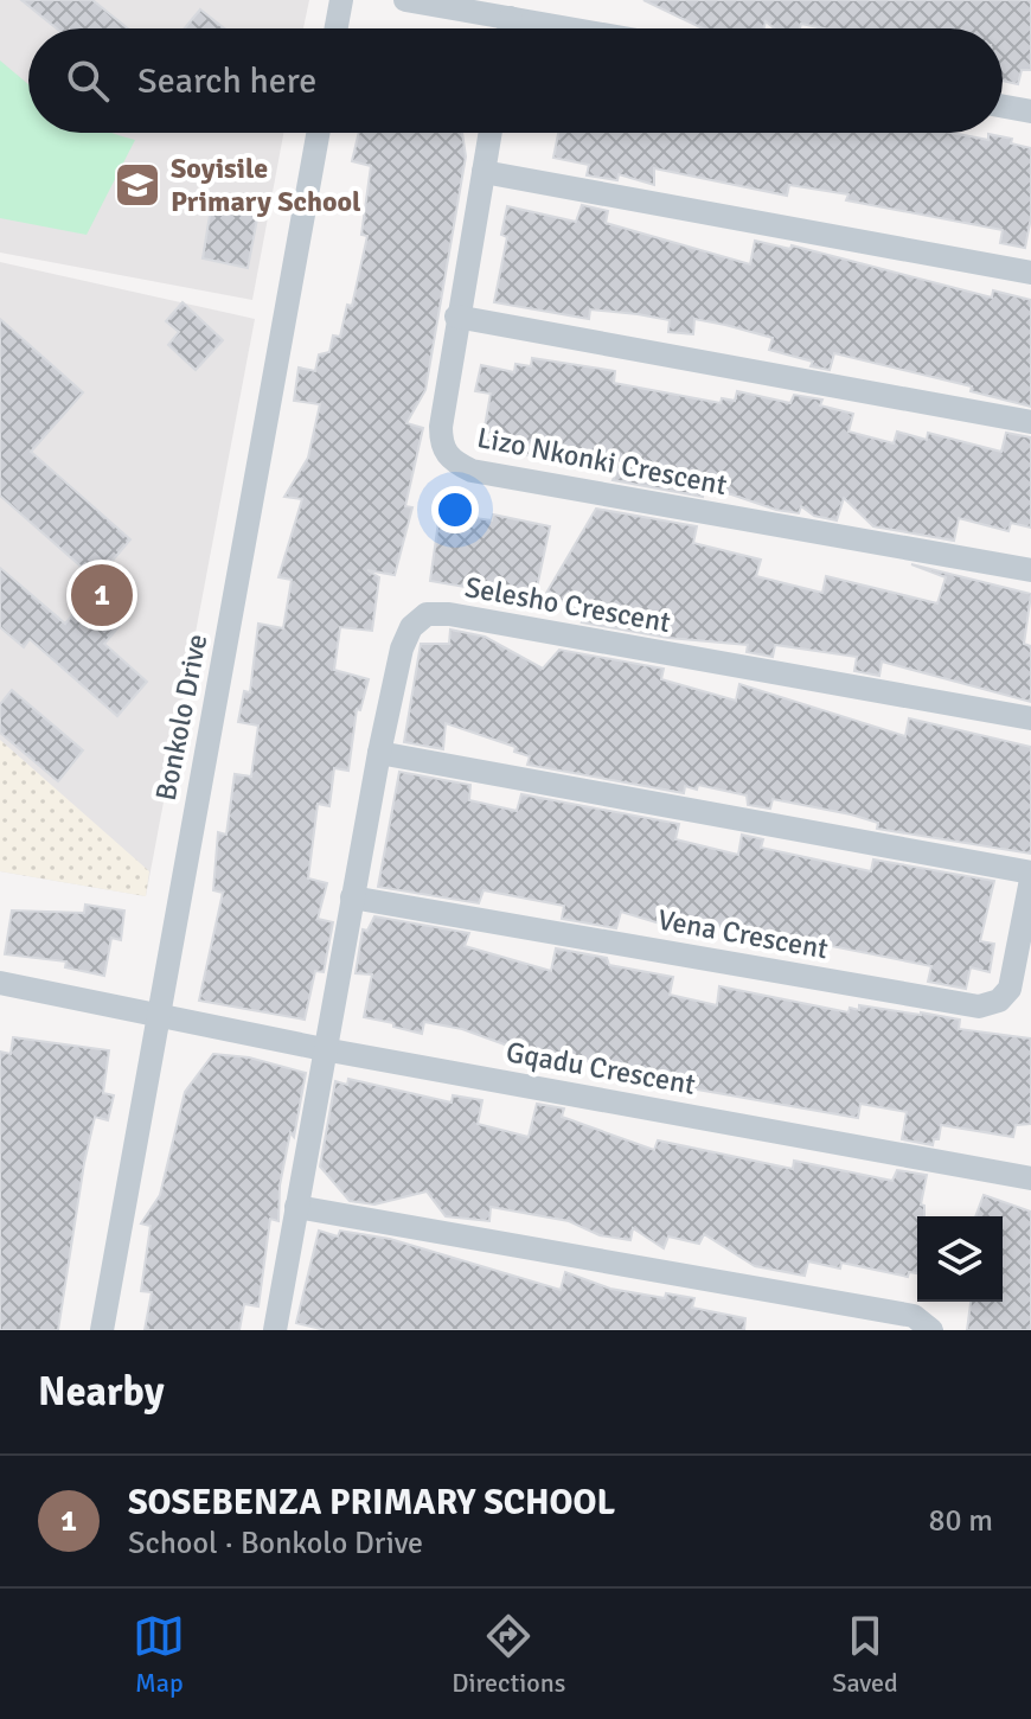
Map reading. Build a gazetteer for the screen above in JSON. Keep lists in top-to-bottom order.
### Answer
{
  "streets": {
    "street": [
      "Lizo Nkonki Crescent",
      "Selesho Crescent",
      "Bonkolo Drive",
      "Vena Crescent",
      "Gqadu Crescent"
    ]
  },
  "crossings": [
    ["Selesho Crescent", "Vena Crescent"],
    ["Selesho Crescent", "Gqadu Crescent"],
    ["Bonkolo Drive", "Gqadu Crescent"]
  ],
  "places": {
    "school or university": ["Soyisile Primary School"]
  },
  "page": {
    "search": "Search here",
    "pins": "1",
    "heading": "Nearby",
    "list": [
      {
        "mark": "1",
        "name": "SOSEBENZA PRIMARY SCHOOL",
        "note": "School · Bonkolo Drive",
        "value": "80 m"
      }
    ],
    "nav": ["Map", "Directions", "Saved"]
  }
}
